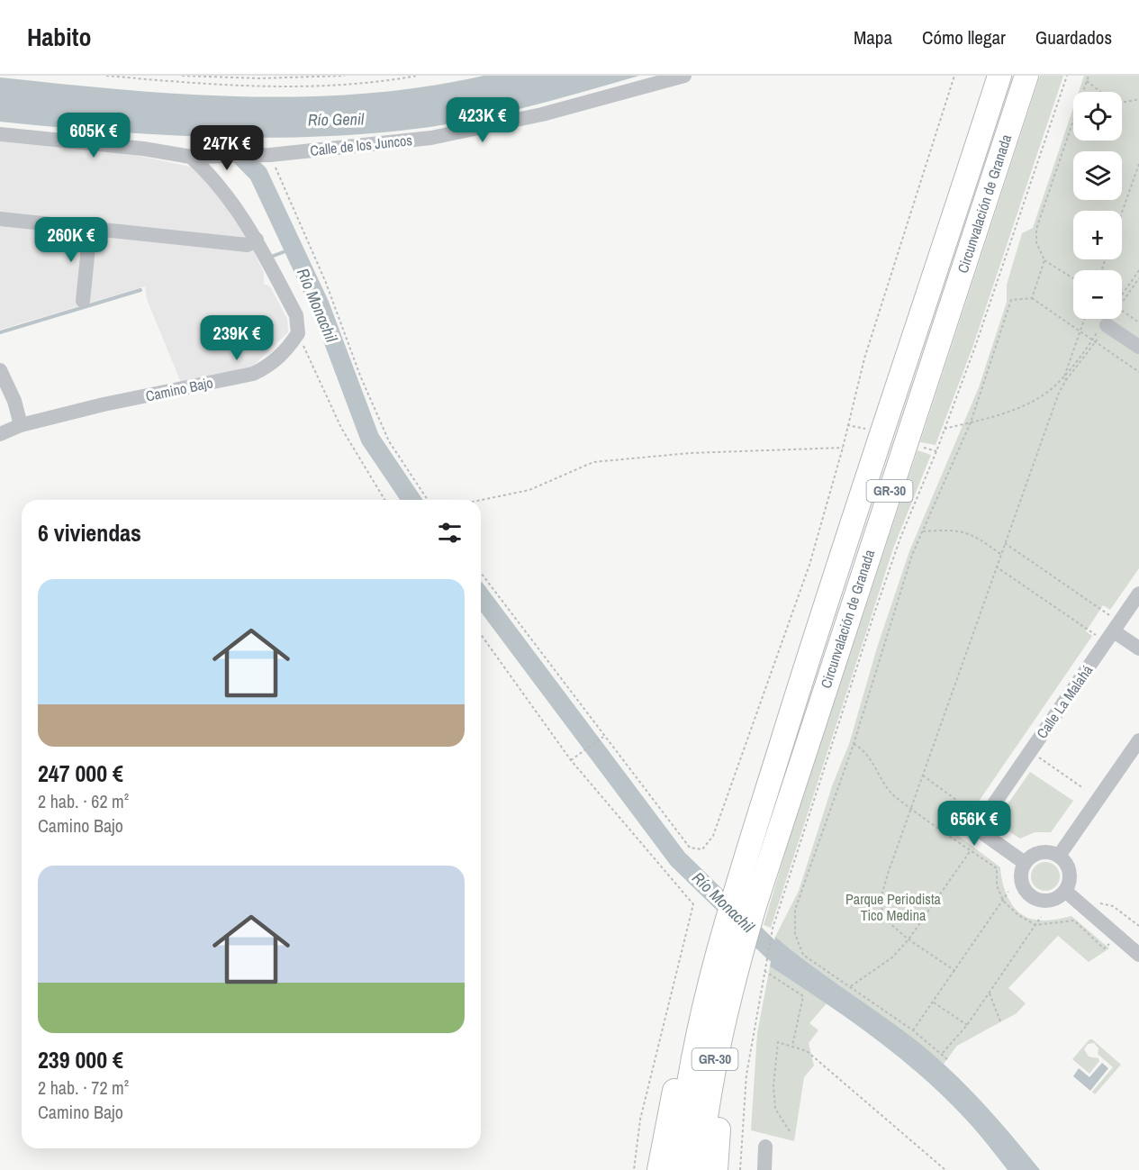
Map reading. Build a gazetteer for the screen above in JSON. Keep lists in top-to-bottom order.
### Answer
{
  "streets": {
    "highway": ["Circunvalación de Granada", "GR-30"],
    "street": ["Calle de los Juncos", "Camino Bajo", "Calle La Malahá"]
  },
  "water": ["Río Genil", "Río Monachil"],
  "parks": ["Parque Periodista Tico Medina"],
  "page": {
    "header": "Habito",
    "nav": ["Mapa", "Cómo llegar", "Guardados"],
    "map_buttons": ["+", "−"],
    "price": [
      "423K €",
      "605K €",
      "247K €",
      "260K €",
      "239K €",
      "656K €"
    ],
    "heading": "6 viviendas",
    "list": [
      {
        "name": "247 000 €",
        "note": "2 hab. · 62 m² · Camino Bajo"
      },
      {
        "name": "239 000 €",
        "note": "2 hab. · 72 m² · Camino Bajo"
      }
    ]
  }
}
